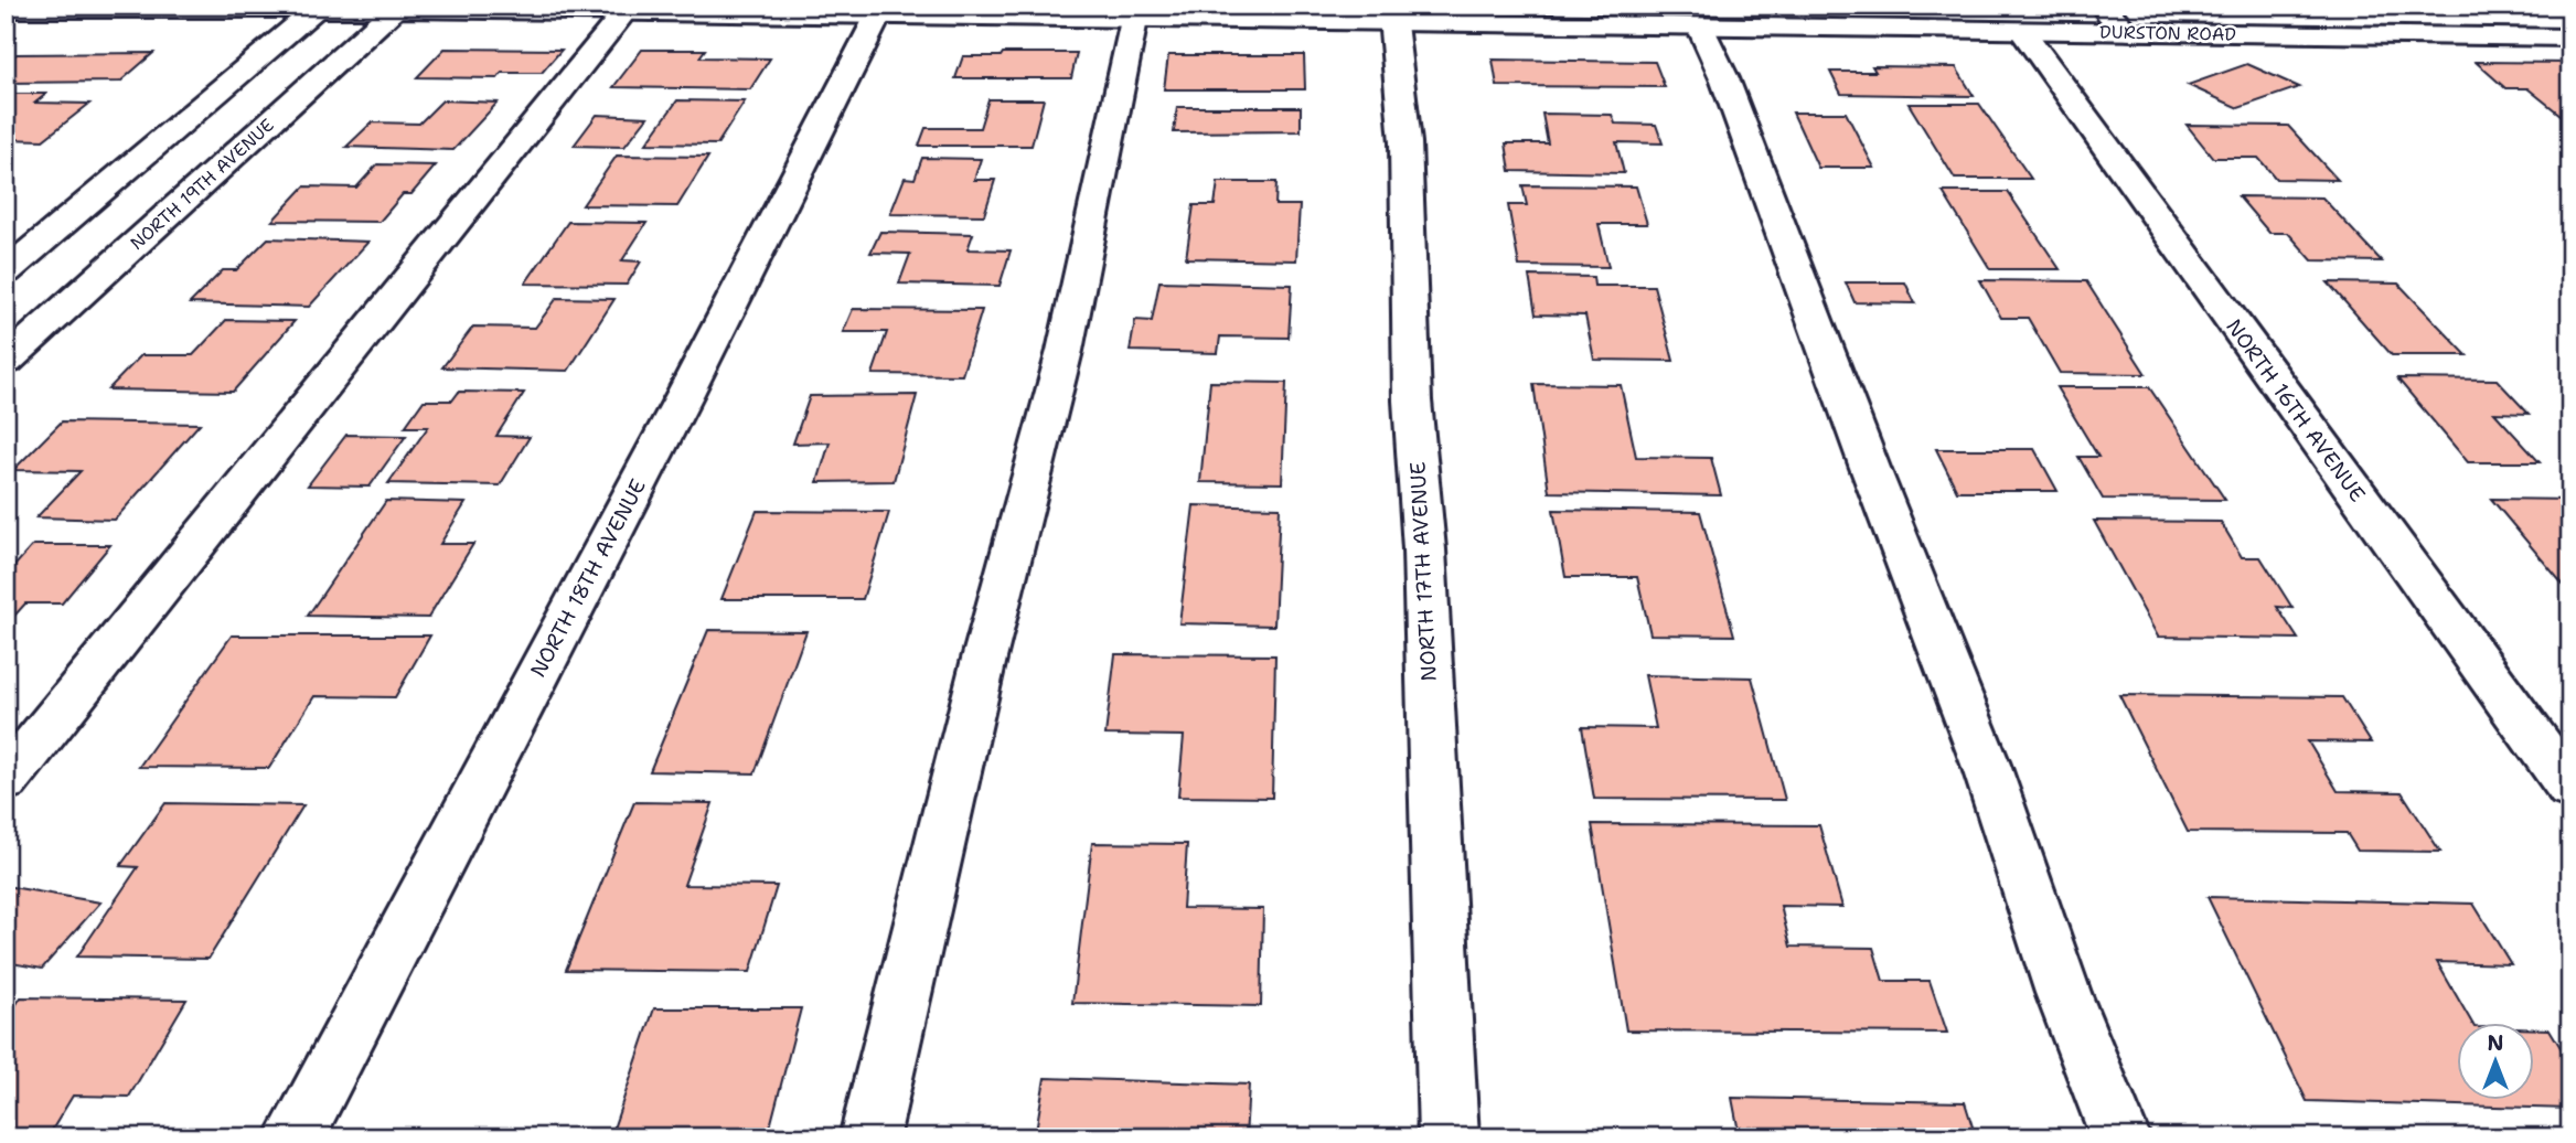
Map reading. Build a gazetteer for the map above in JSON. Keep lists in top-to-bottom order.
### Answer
{
  "streets": {
    "main road": [
      "DURSTON ROAD",
      "NORTH 19TH AVENUE",
      "NORTH 16TH AVENUE",
      "NORTH 17TH AVENUE",
      "NORTH 18TH AVENUE"
    ]
  },
  "crossings": [
    ["DURSTON ROAD", "NORTH 19TH AVENUE"],
    ["DURSTON ROAD", "NORTH 16TH AVENUE"],
    ["DURSTON ROAD", "NORTH 17TH AVENUE"],
    ["DURSTON ROAD", "NORTH 18TH AVENUE"]
  ],
  "north": "top"
}
